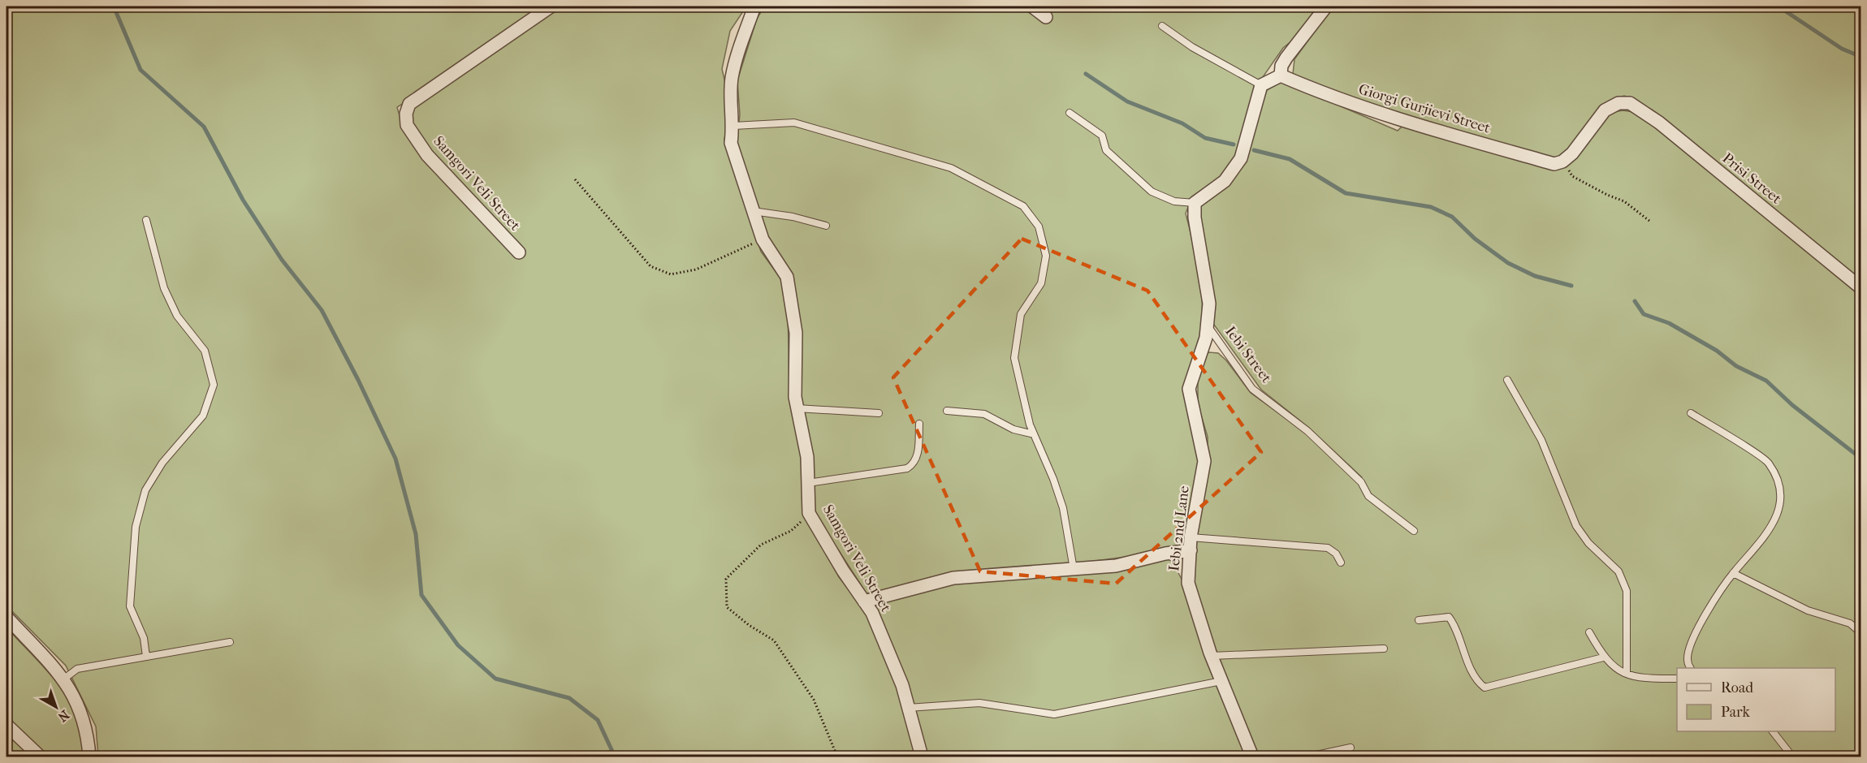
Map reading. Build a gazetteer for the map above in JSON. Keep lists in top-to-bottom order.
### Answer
{
  "streets": {
    "street": [
      "Giorgi Gurjievi Street",
      "Prisi Street",
      "Samgori Veli Street",
      "Iebi Street",
      "Iebi 2nd Lane"
    ]
  },
  "crossings": [
    ["Giorgi Gurjievi Street", "Prisi Street"],
    ["Iebi Street", "Iebi 2nd Lane"]
  ],
  "legend": ["Road", "Park"],
  "north": "bottom right"
}
